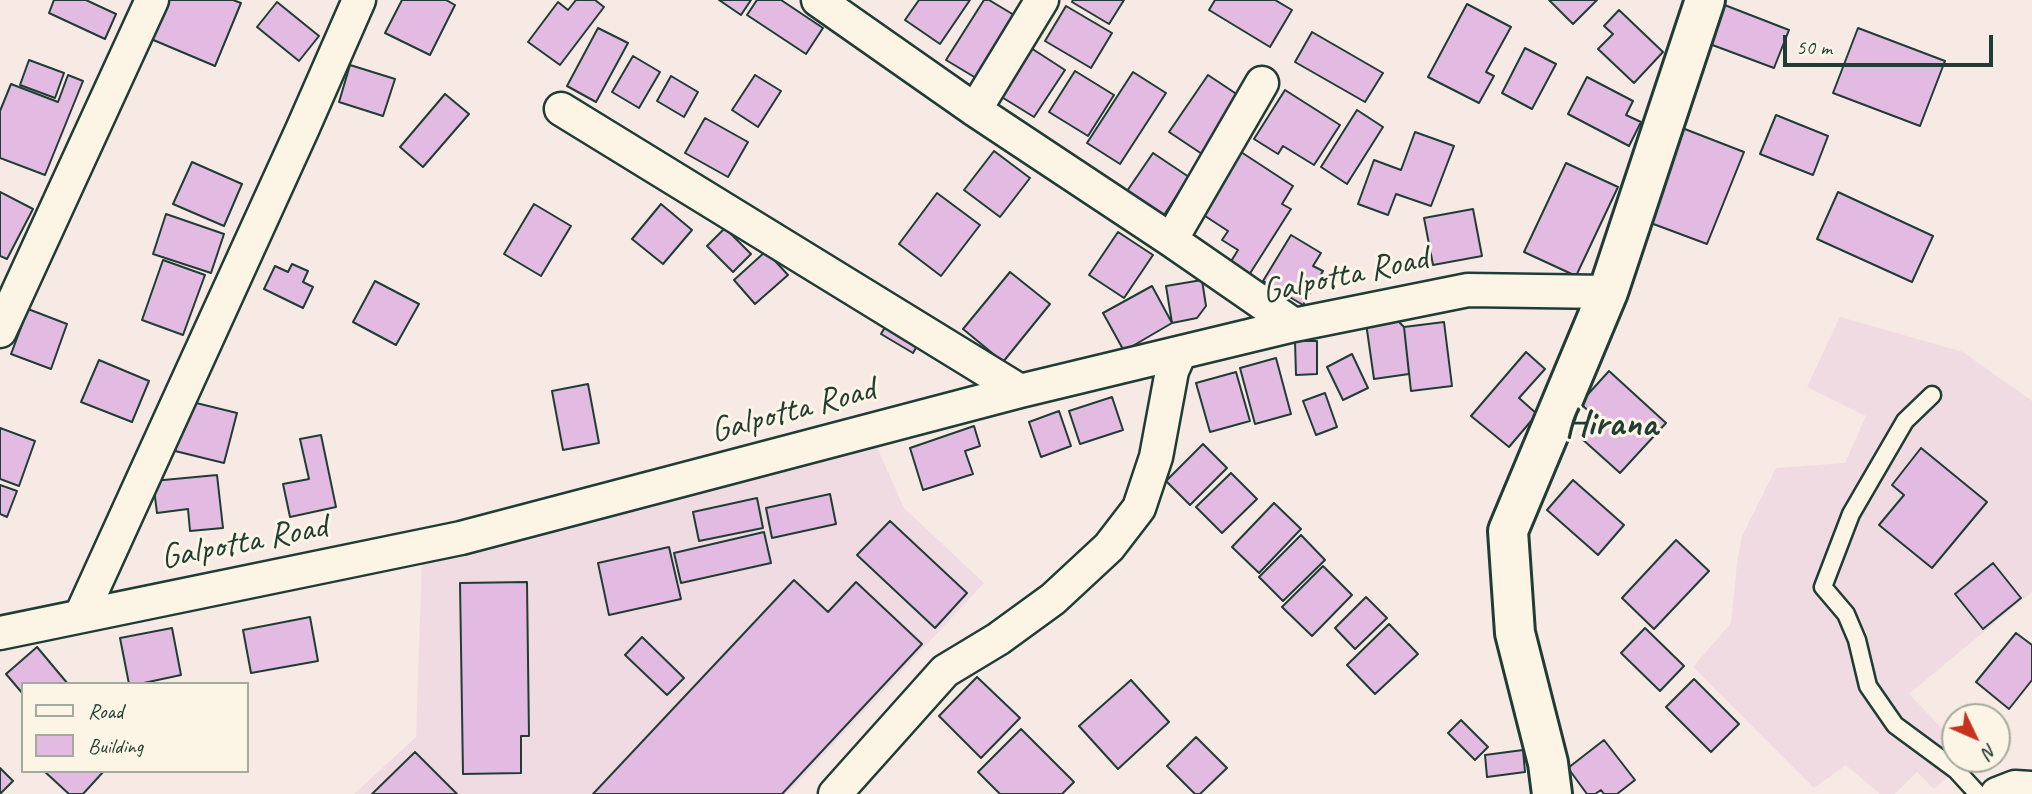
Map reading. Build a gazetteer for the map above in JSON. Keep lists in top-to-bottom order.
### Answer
{
  "streets": {
    "street": ["Galpotta Road"]
  },
  "districts": ["Hirana"],
  "legend": ["Road", "Building"],
  "scale_bar": "50 m",
  "north": "bottom right"
}
